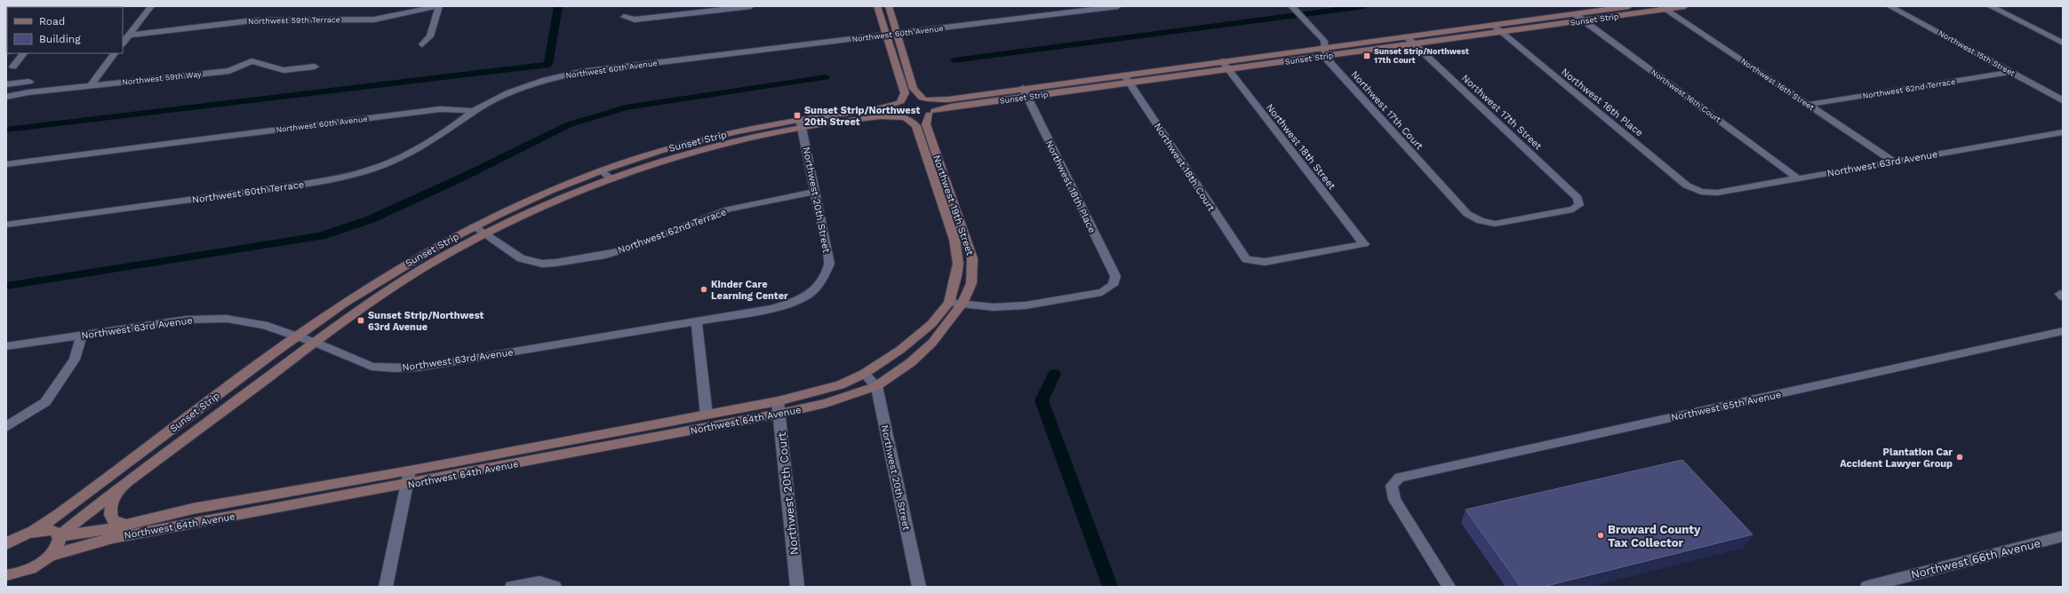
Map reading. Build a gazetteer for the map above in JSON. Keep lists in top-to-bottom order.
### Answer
{
  "streets": {
    "street": [
      "Sunset Strip",
      "Northwest 59th Terrace",
      "Northwest 60th Avenue",
      "Northwest 15th Street",
      "Northwest 59th Way",
      "Northwest 16th Street",
      "Northwest 62nd Terrace",
      "Northwest 16th Court",
      "Northwest 16th Place",
      "Northwest 17th Court",
      "Northwest 17th Street",
      "Northwest 18th Street",
      "Northwest 63rd Avenue",
      "Northwest 18th Court",
      "Northwest 18th Place",
      "Northwest 60th Terrace",
      "Northwest 20th Street",
      "Northwest 19th Street",
      "Northwest 65th Avenue",
      "Northwest 64th Avenue",
      "Northwest 20th Court",
      "Northwest 66th Avenue"
    ]
  },
  "crossings": [
    ["Sunset Strip", "Northwest 16th Street"],
    ["Sunset Strip", "Northwest 62nd Terrace"],
    ["Sunset Strip", "Northwest 16th Court"],
    ["Sunset Strip", "Northwest 16th Place"],
    ["Sunset Strip", "Northwest 17th Court"],
    ["Sunset Strip", "Northwest 17th Street"],
    ["Sunset Strip", "Northwest 18th Street"],
    ["Sunset Strip", "Northwest 63rd Avenue"],
    ["Sunset Strip", "Northwest 18th Court"],
    ["Sunset Strip", "Northwest 18th Place"],
    ["Sunset Strip", "Northwest 20th Street"],
    ["Sunset Strip", "Northwest 19th Street"],
    ["Sunset Strip", "Northwest 64th Avenue"],
    ["Northwest 60th Avenue", "Northwest 60th Terrace"],
    ["Northwest 15th Street", "Northwest 62nd Terrace"],
    ["Northwest 16th Street", "Northwest 62nd Terrace"],
    ["Northwest 16th Street", "Northwest 63rd Avenue"],
    ["Northwest 62nd Terrace", "Northwest 20th Street"],
    ["Northwest 16th Court", "Northwest 63rd Avenue"],
    ["Northwest 16th Place", "Northwest 63rd Avenue"],
    ["Northwest 17th Court", "Northwest 17th Street"],
    ["Northwest 18th Street", "Northwest 18th Court"],
    ["Northwest 63rd Avenue", "Northwest 20th Street"],
    ["Northwest 18th Place", "Northwest 19th Street"],
    ["Northwest 20th Street", "Northwest 19th Street"],
    ["Northwest 20th Street", "Northwest 64th Avenue"],
    ["Northwest 19th Street", "Northwest 64th Avenue"],
    ["Northwest 64th Avenue", "Northwest 20th Court"]
  ],
  "places": {
    "transit": ["Sunset Strip/Northwest 17th Court", "Sunset Strip/Northwest 20th Street", "Sunset Strip/Northwest 63rd Avenue"],
    "other": ["Kinder Care Learning Center", "Plantation Car Accident Lawyer Group", "Broward County Tax Collector"]
  },
  "legend": ["Road", "Building"]
}
